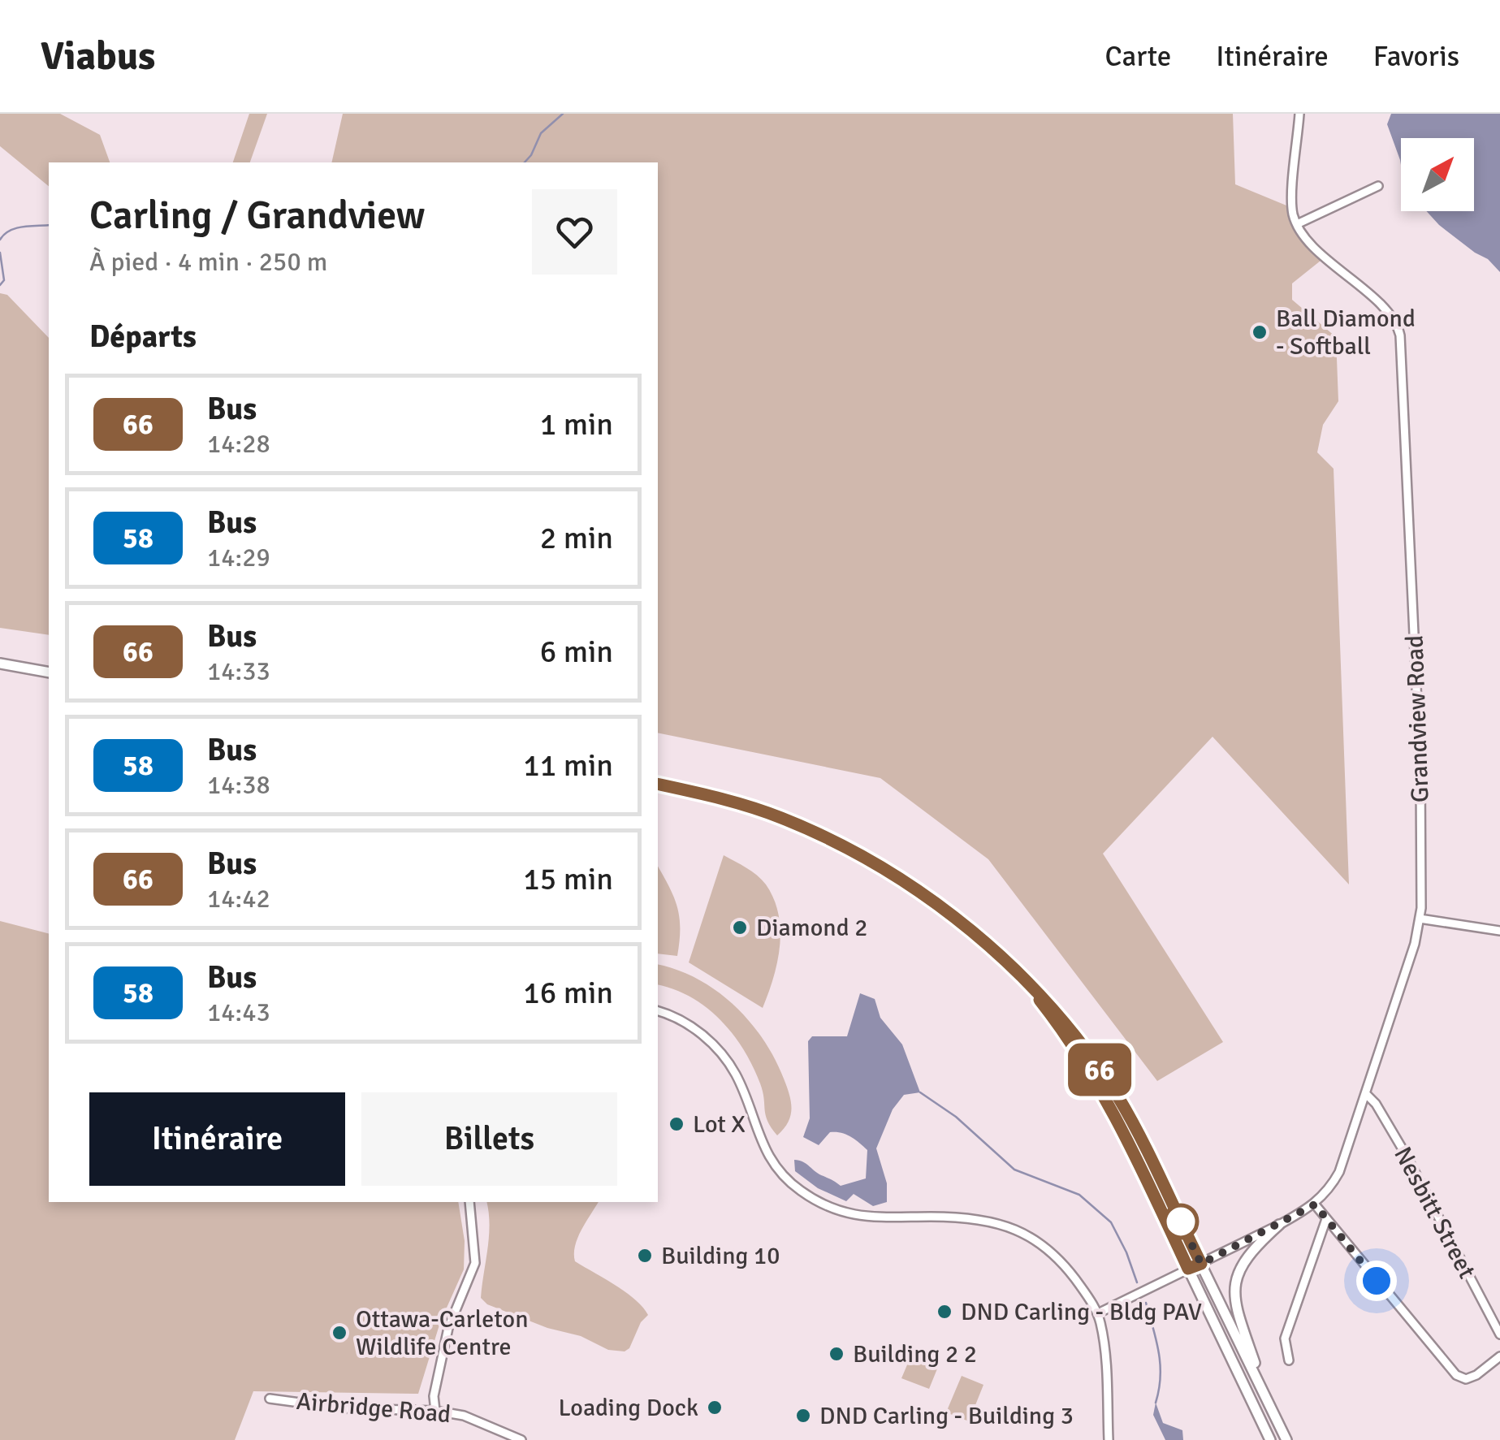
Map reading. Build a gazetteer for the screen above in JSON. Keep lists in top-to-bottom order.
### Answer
{
  "streets": {
    "street": ["Grandview Road", "Nesbitt Street", "Airbridge Road"]
  },
  "crossings": [
    ["Grandview Road", "Nesbitt Street"]
  ],
  "places": [
    "Ball Diamond - Softball",
    "Diamond 2",
    "Lot X",
    "Building 10",
    "DND Carling - Bldg PAV",
    "Ottawa-Carleton Wildlife Centre",
    "Building 2 2",
    "Loading Dock",
    "DND Carling - Building 3"
  ],
  "lines": ["bus line 66"],
  "north": "top right",
  "page": {
    "header": "Viabus",
    "nav": ["Carte", "Itinéraire", "Favoris"],
    "on_map": "66",
    "heading": [
      ["Carling / Grandview", "À pied · 4 min · 250 m"],
      "Départs"
    ],
    "list": [
      {
        "mark": "66",
        "name": "Bus",
        "note": "14:28",
        "value": "1 min"
      },
      {
        "mark": "58",
        "name": "Bus",
        "note": "14:29",
        "value": "2 min"
      },
      {
        "mark": "66",
        "name": "Bus",
        "note": "14:33",
        "value": "6 min"
      },
      {
        "mark": "58",
        "name": "Bus",
        "note": "14:38",
        "value": "11 min"
      },
      {
        "mark": "66",
        "name": "Bus",
        "note": "14:42",
        "value": "15 min"
      },
      {
        "mark": "58",
        "name": "Bus",
        "note": "14:43",
        "value": "16 min"
      }
    ],
    "buttons": ["Itinéraire", "Billets"]
  }
}
